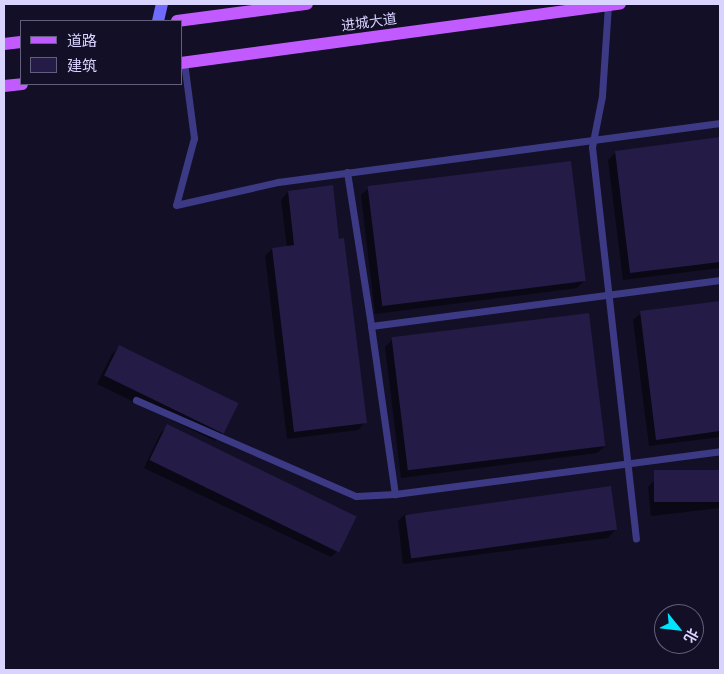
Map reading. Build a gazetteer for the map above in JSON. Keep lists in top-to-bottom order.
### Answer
{
  "streets": {
    "main road": ["进城大道"]
  },
  "legend": ["道路", "建筑"],
  "north": "bottom right"
}
